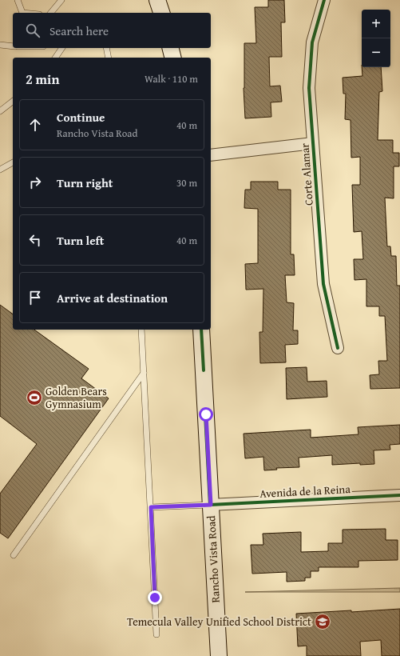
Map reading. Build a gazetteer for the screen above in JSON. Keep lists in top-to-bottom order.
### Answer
{
  "streets": {
    "main road": ["Rancho Vista Road"],
    "street": ["Corte Alamar", "Avenida de la Reina"]
  },
  "crossings": [
    ["Avenida de la Reina", "Rancho Vista Road"]
  ],
  "places": {
    "sports": ["Golden Bears Gymnasium"],
    "school or university": ["Temecula Valley Unified School District"]
  },
  "page": {
    "map_buttons": ["+", "−"],
    "search": "Search here",
    "heading": ["2 min", "Walk · 110 m"],
    "list": [
      ["Continue", "Rancho Vista Road", "40 m"],
      ["Turn right", "30 m"],
      ["Turn left", "40 m"],
      "Arrive at destination"
    ]
  }
}
